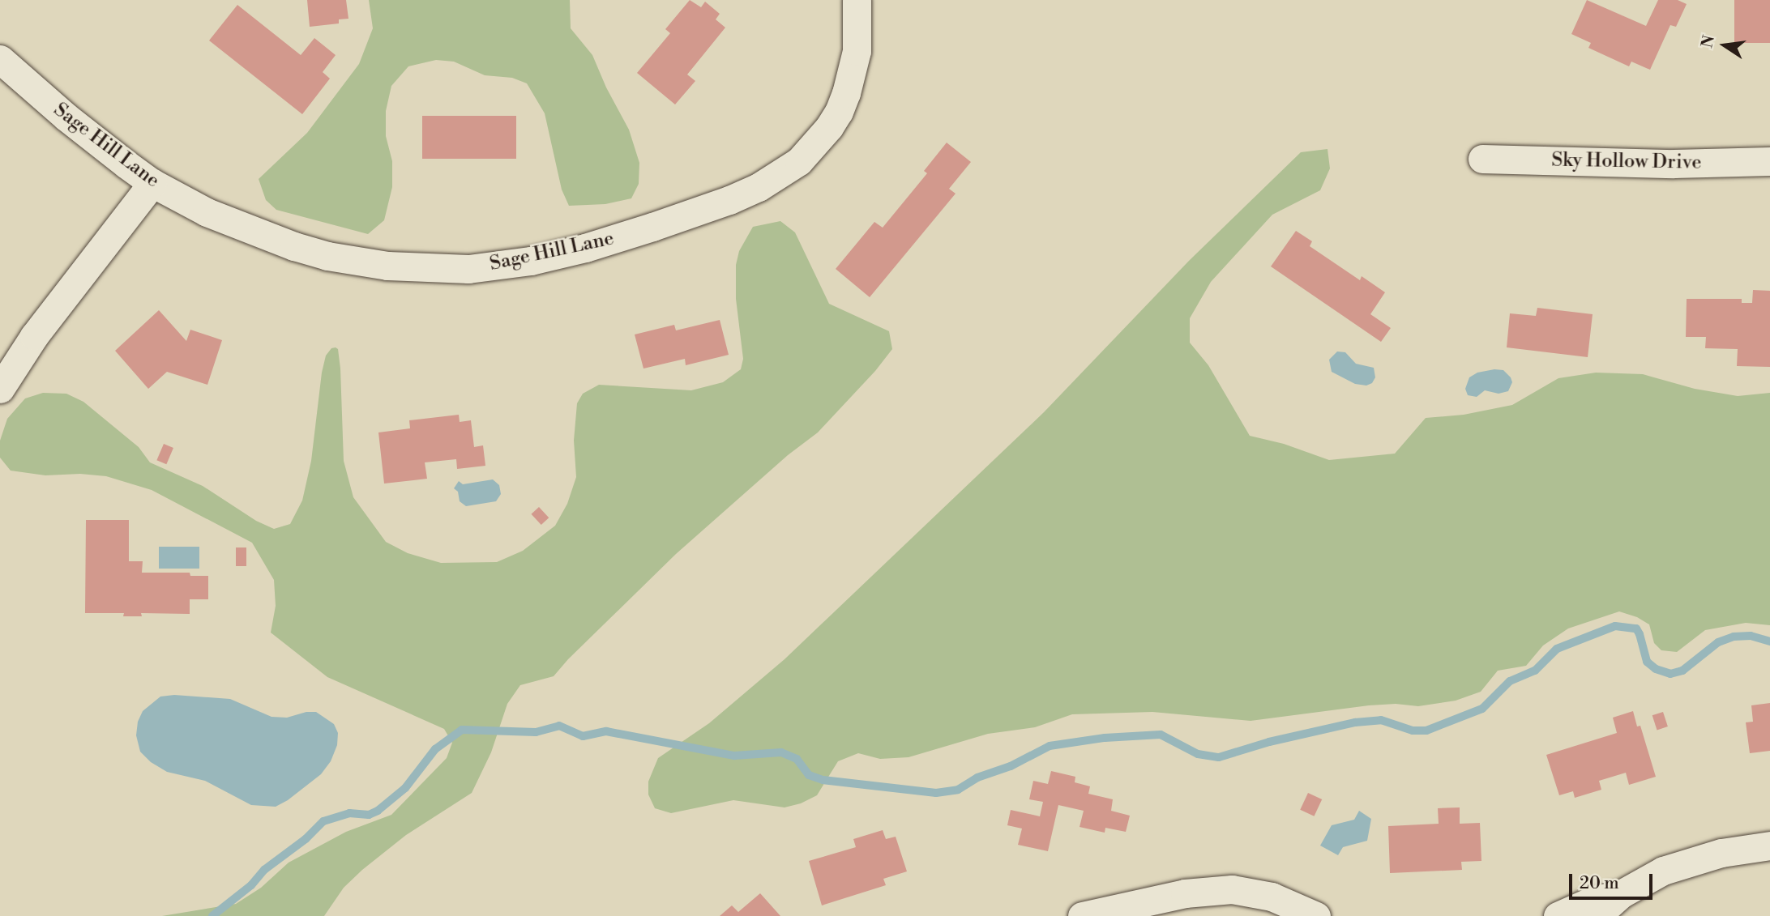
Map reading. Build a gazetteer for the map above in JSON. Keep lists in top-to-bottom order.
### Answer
{
  "streets": {
    "street": ["Sage Hill Lane", "Sky Hollow Drive"]
  },
  "scale_bar": "20 m",
  "north": "left"
}
